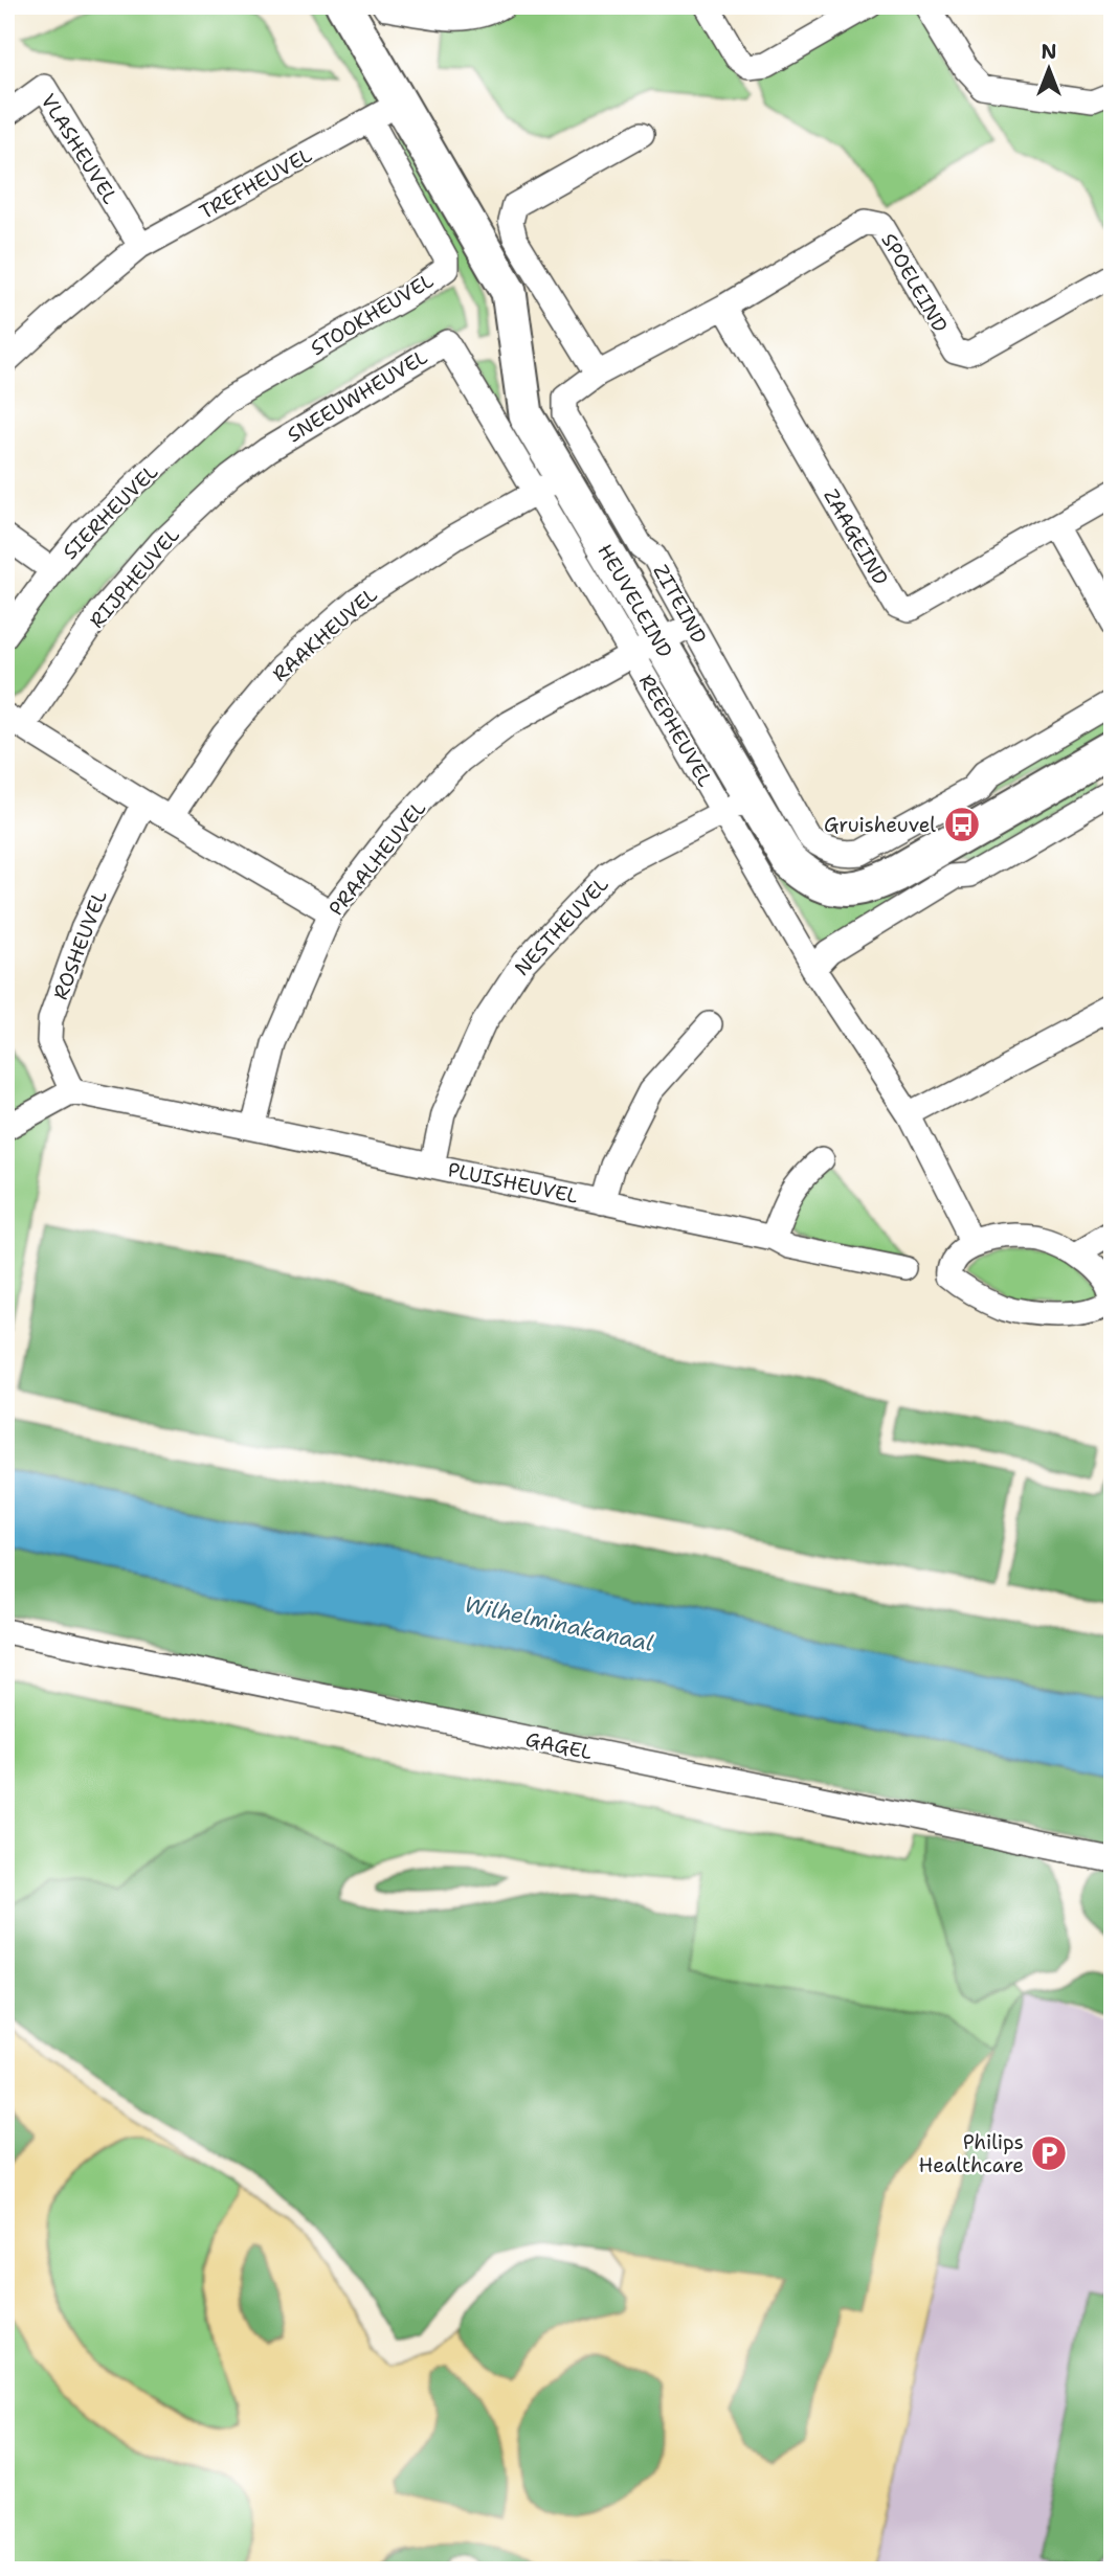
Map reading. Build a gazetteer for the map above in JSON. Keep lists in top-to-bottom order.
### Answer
{
  "streets": {
    "street": [
      "VLASHEUVEL",
      "TREFHEUVEL",
      "SPOELEIND",
      "STOOKHEUVEL",
      "SNEEUWHEUVEL",
      "SIERHEUVEL",
      "ZAAGEIND",
      "RIJPHEUVEL",
      "HEUVELEIND",
      "ZITEIND",
      "RAAKHEUVEL",
      "PRAALHEUVEL",
      "NESTHEUVEL",
      "ROSHEUVEL",
      "PLUISHEUVEL",
      "GAGEL"
    ]
  },
  "crossings": [
    ["VLASHEUVEL", "TREFHEUVEL"],
    ["TREFHEUVEL", "STOOKHEUVEL"],
    ["TREFHEUVEL", "HEUVELEIND"],
    ["SPOELEIND", "ZAAGEIND"],
    ["SPOELEIND", "ZITEIND"],
    ["STOOKHEUVEL", "SIERHEUVEL"],
    ["STOOKHEUVEL", "HEUVELEIND"],
    ["SNEEUWHEUVEL", "RIJPHEUVEL"],
    ["SNEEUWHEUVEL", "HEUVELEIND"],
    ["SNEEUWHEUVEL", "RAAKHEUVEL"],
    ["RIJPHEUVEL", "RAAKHEUVEL"],
    ["RIJPHEUVEL", "PRAALHEUVEL"],
    ["RIJPHEUVEL", "ROSHEUVEL"],
    ["HEUVELEIND", "RAAKHEUVEL"],
    ["HEUVELEIND", "PRAALHEUVEL"],
    ["HEUVELEIND", "NESTHEUVEL"],
    ["ZITEIND", "PRAALHEUVEL"],
    ["PRAALHEUVEL", "PLUISHEUVEL"],
    ["NESTHEUVEL", "PLUISHEUVEL"]
  ],
  "water": ["Wilhelminakanaal"],
  "places": {
    "bus stop": ["Gruisheuvel"],
    "parking": ["Philips Healthcare"]
  },
  "north": "top"
}
